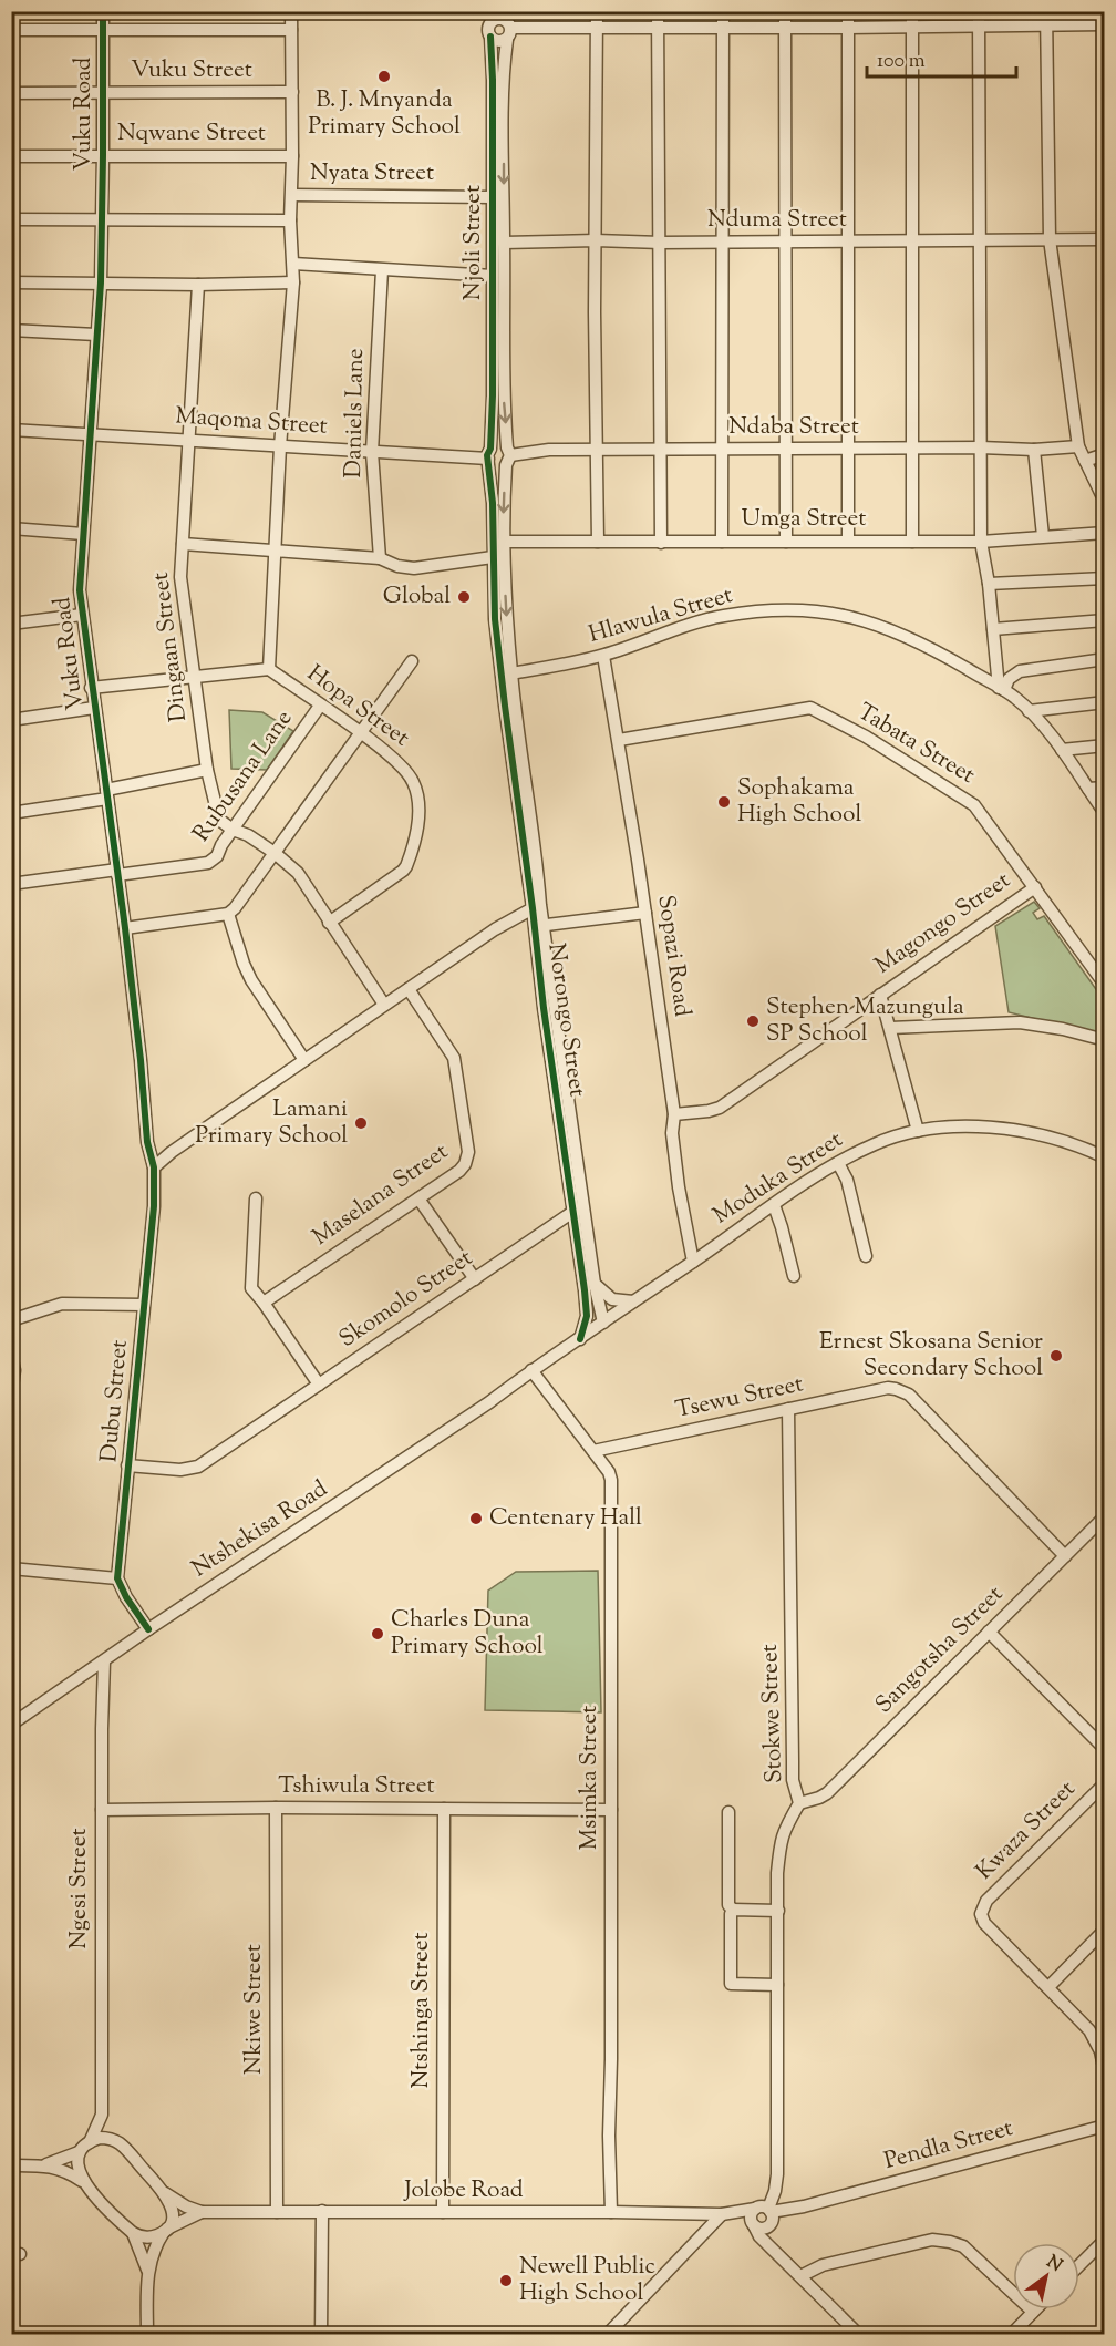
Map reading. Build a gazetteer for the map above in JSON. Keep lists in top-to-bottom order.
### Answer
{
  "streets": {
    "street": [
      "Vuku Street",
      "Vuku Road",
      "Nqwane Street",
      "Nyata Street",
      "Nduma Street",
      "Njoli Street",
      "Daniels Lane",
      "Maqoma Street",
      "Ndaba Street",
      "Umga Street",
      "Hlawula Street",
      "Dingaan Street",
      "Hopa Street",
      "Tabata Street",
      "Rubusana Lane",
      "Magongo Street",
      "Sopazi Road",
      "Norongo Street",
      "Moduka Street",
      "Maselana Street",
      "Skomolo Street",
      "Tsewu Street",
      "Dubu Street",
      "Ntshekisa Road",
      "Sangotsha Street",
      "Stokwe Street",
      "Msimka Street",
      "Tshiwula Street",
      "Kwaza Street",
      "Ngesi Street",
      "Nkiwe Street",
      "Ntshinga Street",
      "Pendla Street",
      "Jolobe Road"
    ]
  },
  "crossings": [
    ["Vuku Street", "Vuku Road"],
    ["Vuku Road", "Nqwane Street"],
    ["Vuku Road", "Maqoma Street"],
    ["Vuku Road", "Rubusana Lane"],
    ["Vuku Road", "Dubu Street"],
    ["Nyata Street", "Njoli Street"],
    ["Nduma Street", "Njoli Street"],
    ["Njoli Street", "Maqoma Street"],
    ["Njoli Street", "Ndaba Street"],
    ["Njoli Street", "Norongo Street"],
    ["Daniels Lane", "Maqoma Street"],
    ["Maqoma Street", "Ndaba Street"],
    ["Maqoma Street", "Dingaan Street"],
    ["Hlawula Street", "Sopazi Road"],
    ["Dingaan Street", "Rubusana Lane"],
    ["Hopa Street", "Rubusana Lane"],
    ["Tabata Street", "Magongo Street"],
    ["Tabata Street", "Sopazi Road"],
    ["Magongo Street", "Sopazi Road"],
    ["Sopazi Road", "Moduka Street"],
    ["Norongo Street", "Moduka Street"],
    ["Norongo Street", "Skomolo Street"],
    ["Moduka Street", "Ntshekisa Road"],
    ["Moduka Street", "Msimka Street"],
    ["Skomolo Street", "Dubu Street"],
    ["Tsewu Street", "Sangotsha Street"],
    ["Tsewu Street", "Stokwe Street"],
    ["Tsewu Street", "Msimka Street"],
    ["Ntshekisa Road", "Msimka Street"],
    ["Ntshekisa Road", "Ngesi Street"],
    ["Sangotsha Street", "Stokwe Street"],
    ["Stokwe Street", "Pendla Street"],
    ["Stokwe Street", "Jolobe Road"],
    ["Msimka Street", "Tshiwula Street"],
    ["Msimka Street", "Jolobe Road"],
    ["Tshiwula Street", "Ngesi Street"],
    ["Tshiwula Street", "Nkiwe Street"],
    ["Tshiwula Street", "Ntshinga Street"],
    ["Ngesi Street", "Jolobe Road"],
    ["Nkiwe Street", "Jolobe Road"],
    ["Ntshinga Street", "Jolobe Road"],
    ["Pendla Street", "Jolobe Road"]
  ],
  "places": [
    "B. J. Mnyanda Primary School",
    "Global",
    "Sophakama High School",
    "Stephen Mazungula SP School",
    "Lamani Primary School",
    "Ernest Skosana Senior Secondary School",
    "Centenary Hall",
    "Charles Duna Primary School",
    "Newell Public High School"
  ],
  "scale_bar": "100 m",
  "north": "top right"
}
